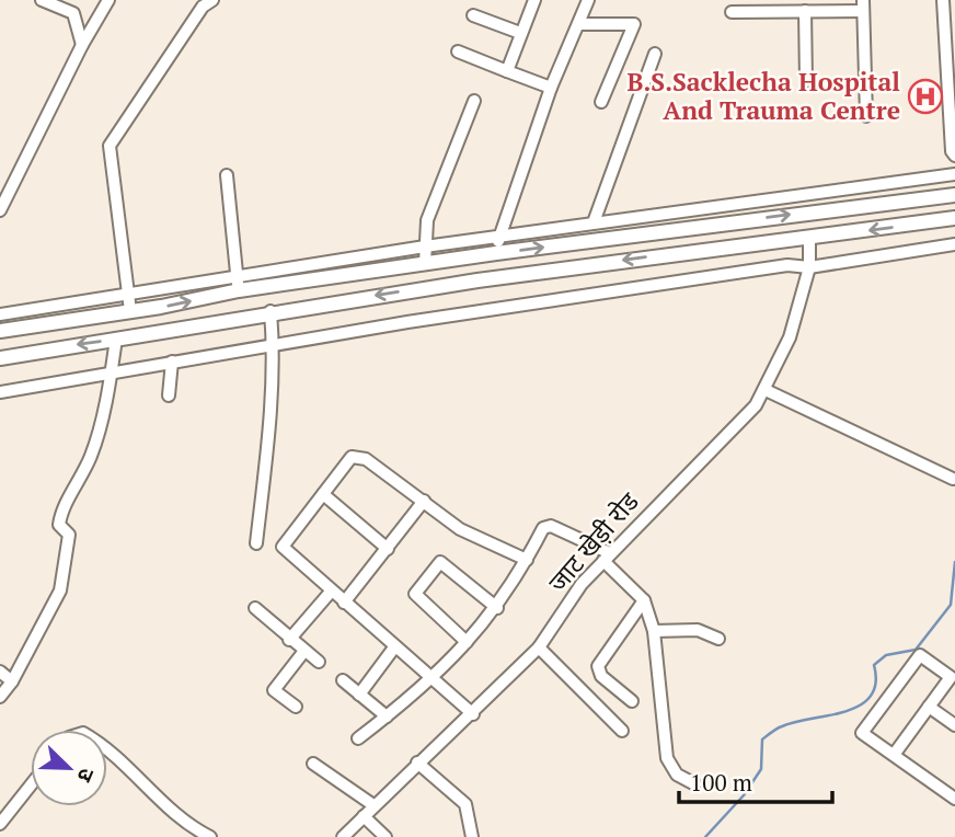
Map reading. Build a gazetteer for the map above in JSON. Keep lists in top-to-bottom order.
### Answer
{
  "streets": {
    "street": ["जाट खेड़ी रोड"]
  },
  "places": {
    "hospital": ["B.S.Sacklecha Hospital And Trauma Centre"]
  },
  "scale_bar": "100 m",
  "north": "bottom right"
}
